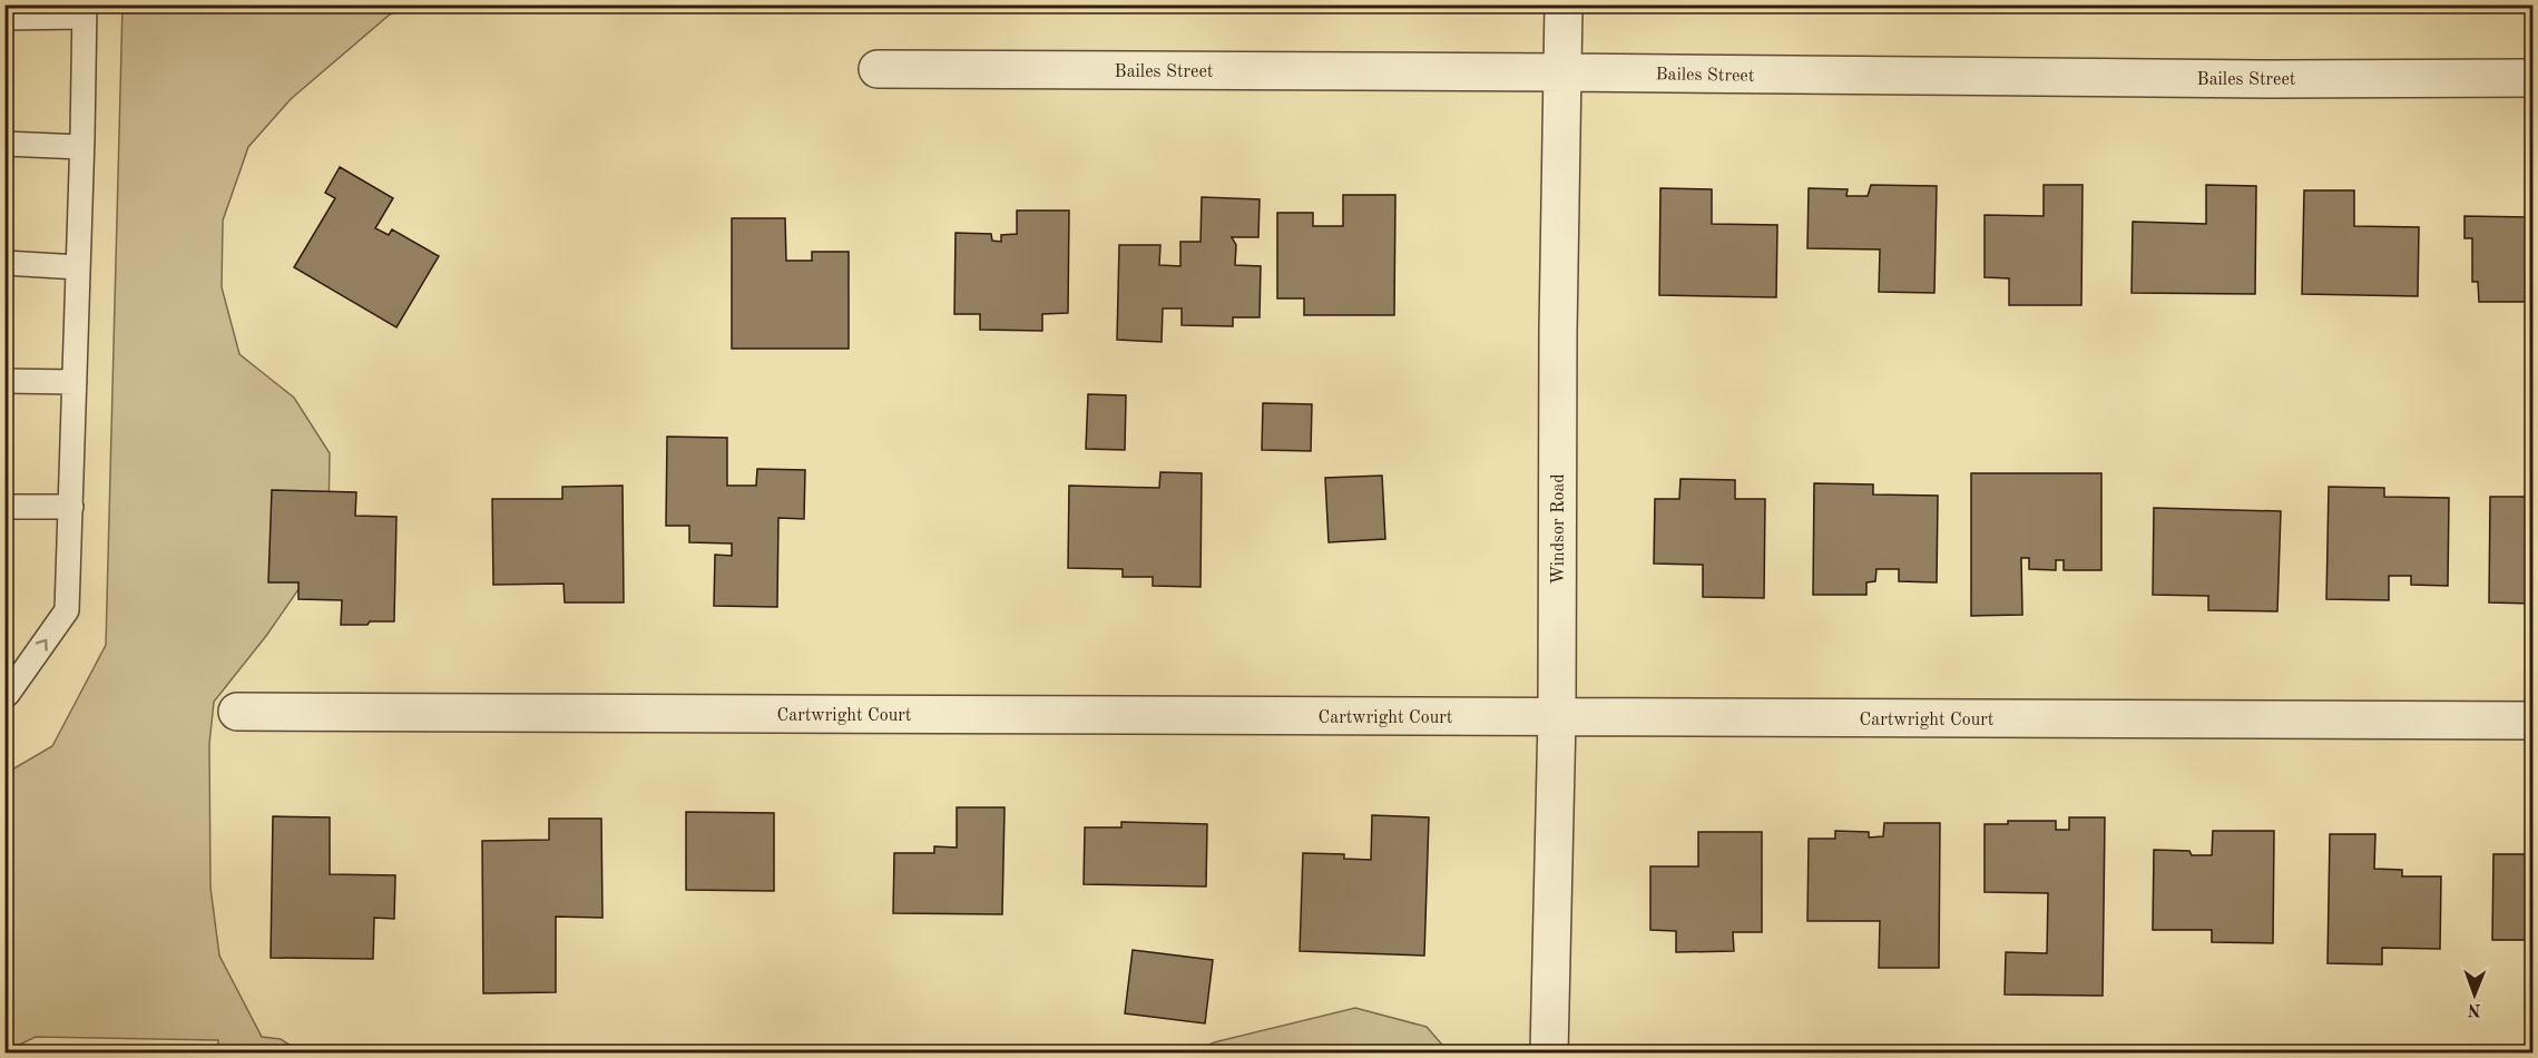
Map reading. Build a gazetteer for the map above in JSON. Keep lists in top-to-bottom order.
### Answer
{
  "streets": {
    "street": ["Bailes Street", "Windsor Road", "Cartwright Court"]
  },
  "crossings": [
    ["Bailes Street", "Windsor Road"],
    ["Windsor Road", "Cartwright Court"]
  ],
  "north": "bottom"
}
